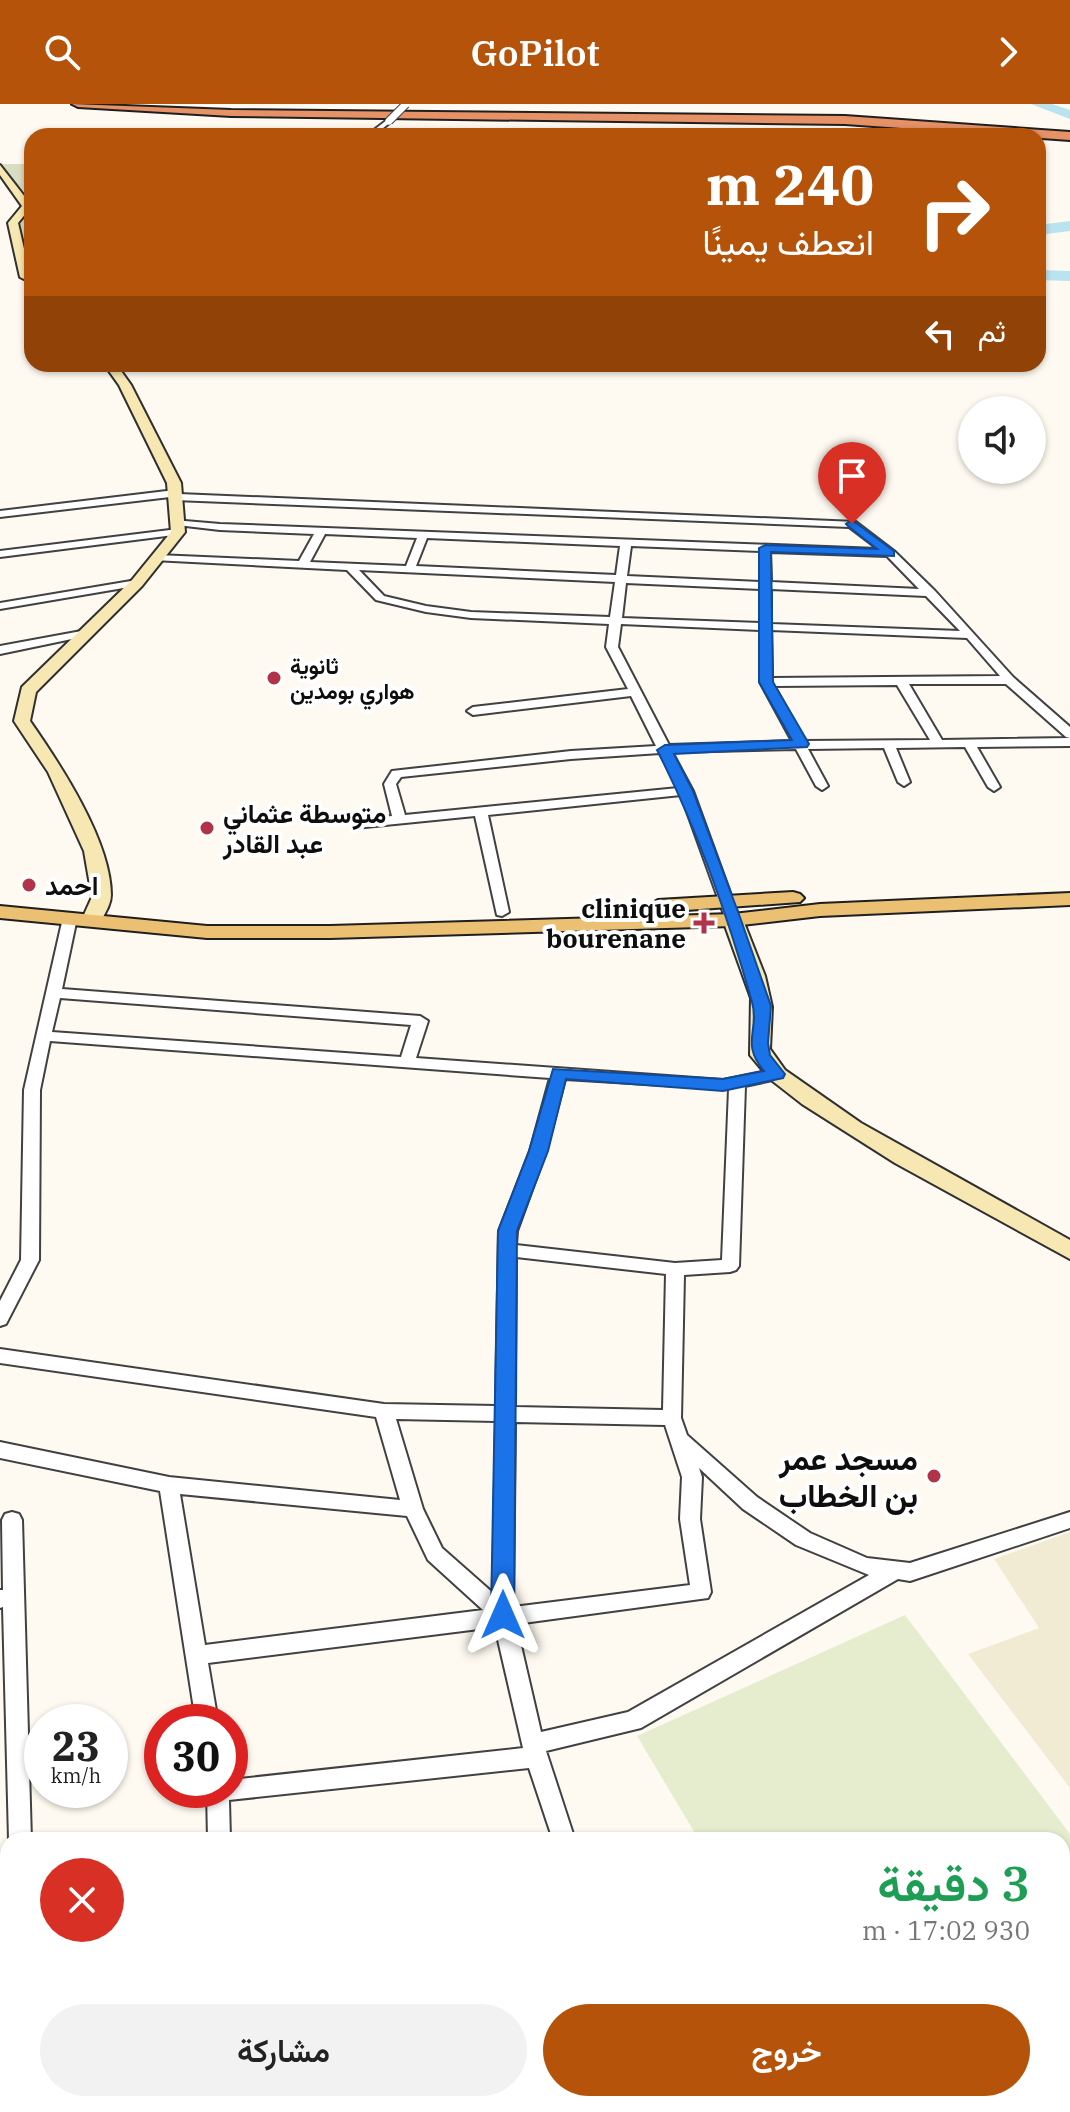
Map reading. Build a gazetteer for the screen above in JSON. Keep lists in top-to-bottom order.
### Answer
{
  "places": {
    "other": [
      "ثانوية هواري بومدين",
      "متوسطة عثماني عبد القادر",
      "احمد",
      "مسجد عمر بن الخطاب"
    ],
    "health": ["clinique bourenane"]
  },
  "page": {
    "header": "GoPilot",
    "turn": ["240 m", "انعطف يمينًا"],
    "then": "ثم",
    "speed": "23 km/h",
    "limit": "30",
    "heading": ["3 دقيقة", "930 m · 17:02"],
    "buttons": ["خروج", "مشاركة"]
  }
}
